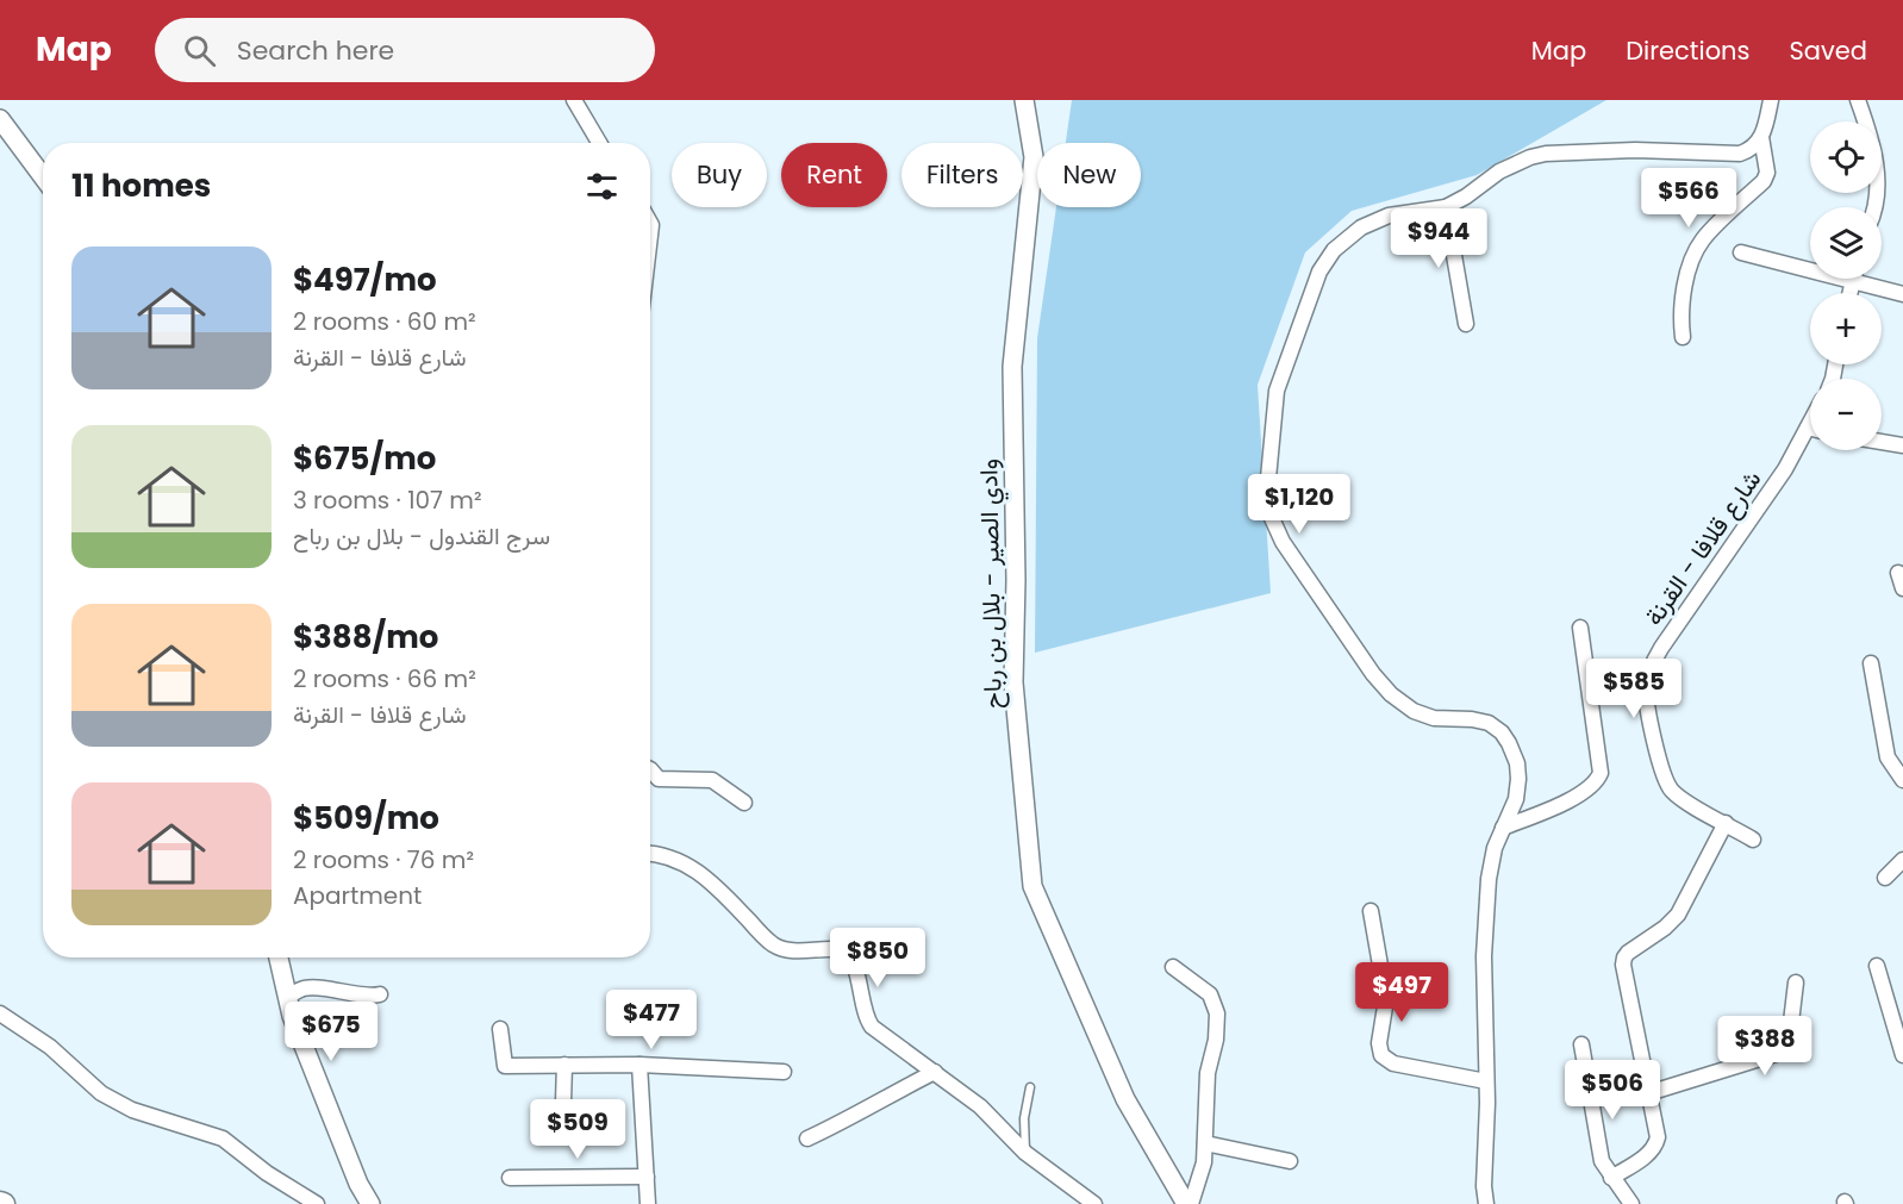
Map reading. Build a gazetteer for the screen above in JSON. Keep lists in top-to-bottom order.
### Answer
{
  "streets": {
    "street": ["شارع قلافا - القرنة", "وادي الصير - بلال بن رباح"]
  },
  "page": {
    "header": "Map",
    "search": "Search here",
    "nav": ["Map", "Directions", "Saved"],
    "map_buttons": ["+", "−"],
    "chip": [
      "Buy",
      "Rent",
      "Filters",
      "New"
    ],
    "heading": "11 homes",
    "price": [
      "$566",
      "$944",
      "$1,120",
      "$585",
      "$850",
      "$497",
      "$477",
      "$675",
      "$388",
      "$506",
      "$509"
    ],
    "list": [
      {
        "name": "$497/mo",
        "note": "2 rooms · 60 m² · شارع قلافا - القرنة"
      },
      {
        "name": "$675/mo",
        "note": "3 rooms · 107 m² · سرج القندول - بلال بن رباح"
      },
      {
        "name": "$388/mo",
        "note": "2 rooms · 66 m² · شارع قلافا - القرنة"
      },
      {
        "name": "$509/mo",
        "note": "2 rooms · 76 m² · Apartment"
      }
    ]
  }
}
